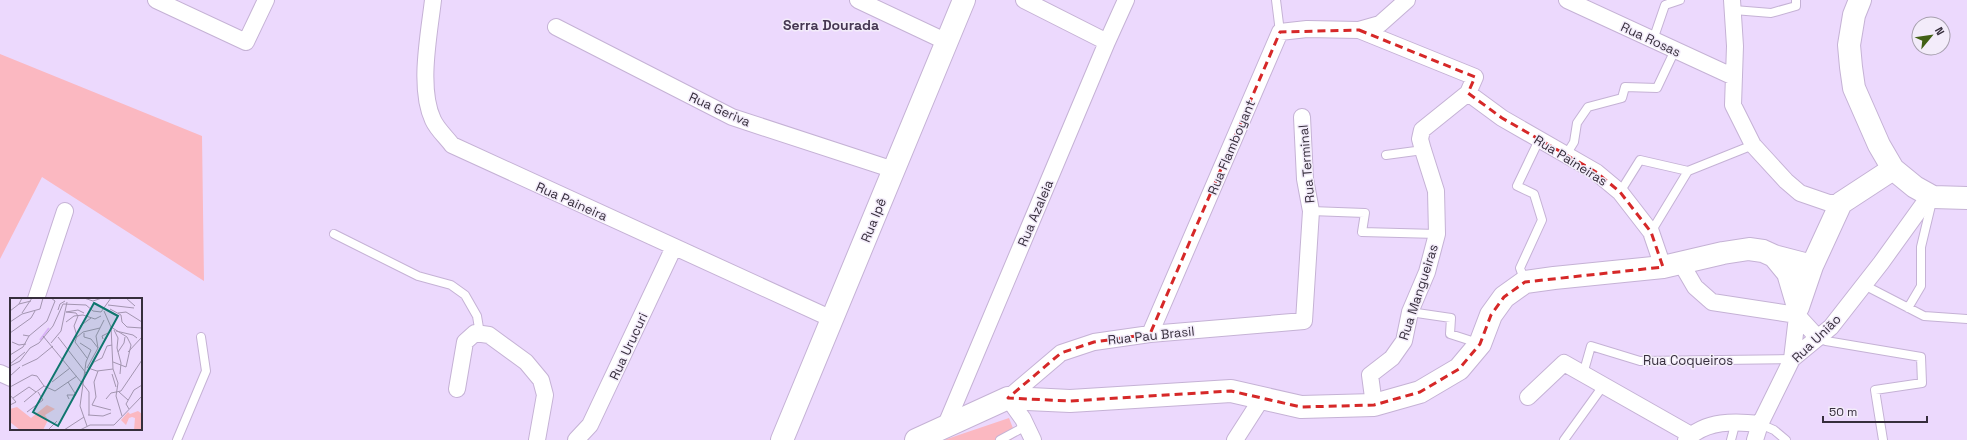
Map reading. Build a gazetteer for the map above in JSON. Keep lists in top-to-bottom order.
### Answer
{
  "streets": {
    "street": [
      "Rua Rosas",
      "Rua Geriva",
      "Rua Flamboyant",
      "Rua Paineiras",
      "Rua Terminal",
      "Rua Paineira",
      "Rua Azaleia",
      "Rua Ipê",
      "Rua Mangueiras",
      "Rua Pau Brasil",
      "Rua União",
      "Rua Urucuri"
    ],
    "lane": ["Rua Coqueiros"]
  },
  "crossings": [
    ["Rua Geriva", "Rua Ipê"],
    ["Rua Flamboyant", "Rua Pau Brasil"],
    ["Rua Paineiras", "Rua Mangueiras"],
    ["Rua Terminal", "Rua Pau Brasil"],
    ["Rua Paineira", "Rua Ipê"],
    ["Rua Paineira", "Rua Urucuri"],
    ["Rua Azaleia", "Rua Pau Brasil"],
    ["Rua União", "Rua Coqueiros"]
  ],
  "districts": ["Serra Dourada"],
  "scale_bar": "50 m",
  "north": "top right"
}
